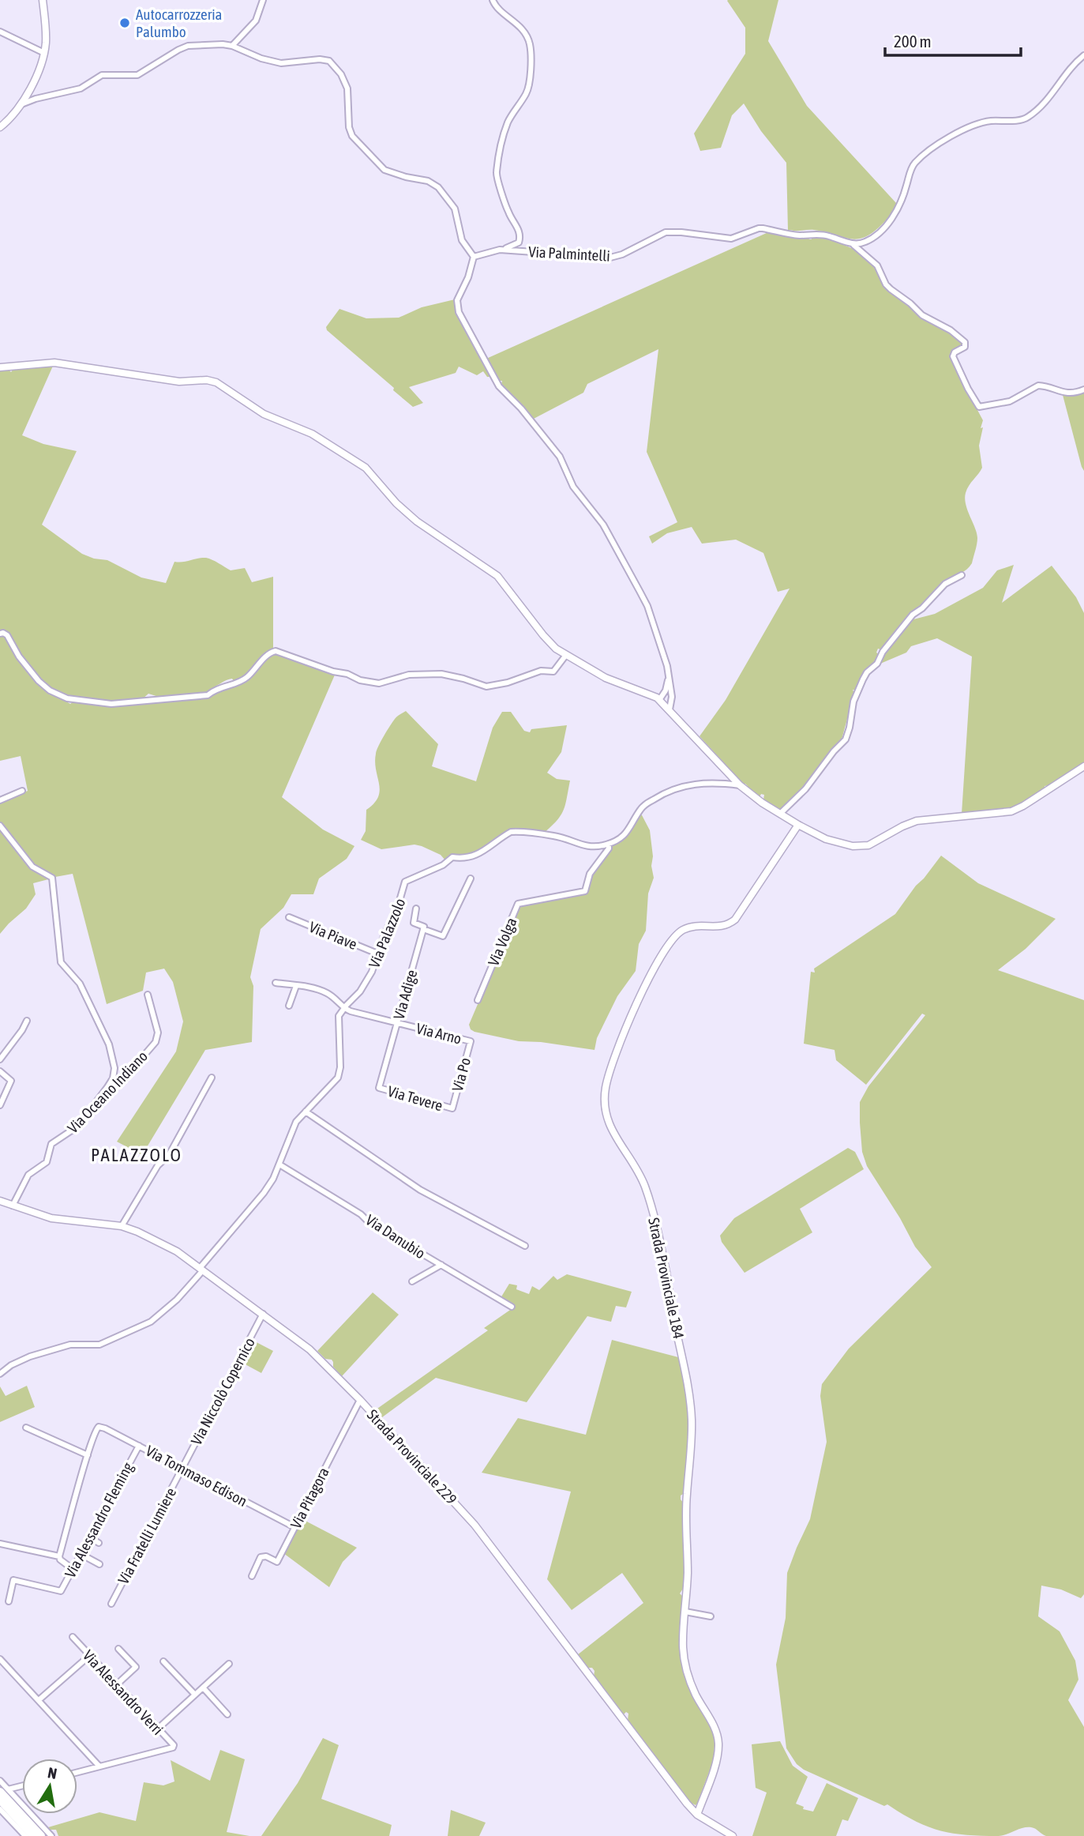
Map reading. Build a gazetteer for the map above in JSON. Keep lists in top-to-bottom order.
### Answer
{
  "streets": {
    "street": [
      "Via Palmintelli",
      "Via Palazzolo",
      "Via Piave",
      "Via Volga",
      "Via Adige",
      "Via Arno",
      "Via Po",
      "Via Oceano Indiano",
      "Via Tevere",
      "Via Danubio",
      "Strada Provinciale 184",
      "Via Niccolò Copernico",
      "Strada Provinciale 229",
      "Via Tommaso Edison",
      "Via Pitagora",
      "Via Alessandro Fleming",
      "Via Fratelli Lumiere",
      "Via Alessandro Verri"
    ]
  },
  "crossings": [
    ["Via Palazzolo", "Via Piave"],
    ["Via Palazzolo", "Via Volga"],
    ["Via Palazzolo", "Via Arno"],
    ["Via Adige", "Via Arno"],
    ["Via Adige", "Via Tevere"],
    ["Via Arno", "Via Po"],
    ["Via Po", "Via Tevere"],
    ["Via Oceano Indiano", "Strada Provinciale 229"],
    ["Strada Provinciale 184", "Strada Provinciale 229"],
    ["Via Niccolò Copernico", "Strada Provinciale 229"],
    ["Via Niccolò Copernico", "Via Tommaso Edison"],
    ["Via Niccolò Copernico", "Via Fratelli Lumiere"],
    ["Strada Provinciale 229", "Via Pitagora"],
    ["Via Tommaso Edison", "Via Pitagora"],
    ["Via Tommaso Edison", "Via Alessandro Fleming"],
    ["Via Tommaso Edison", "Via Fratelli Lumiere"]
  ],
  "districts": ["PALAZZOLO"],
  "places": ["Autocarrozzeria Palumbo"],
  "scale_bar": "200 m",
  "north": "top"
}
